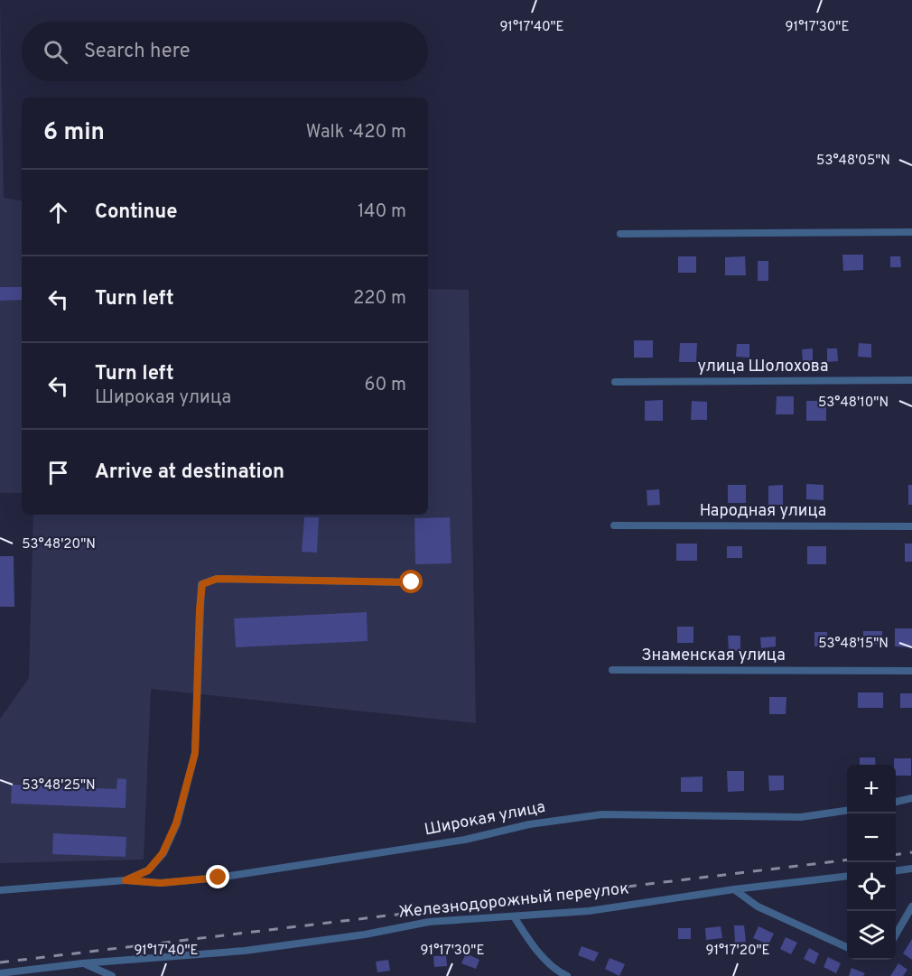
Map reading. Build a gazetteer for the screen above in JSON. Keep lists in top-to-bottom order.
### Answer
{
  "streets": {
    "street": [
      "улица Шолохова",
      "Народная улица",
      "Знаменская улица",
      "Широкая улица",
      "Железнодорожный переулок"
    ]
  },
  "page": {
    "search": "Search here",
    "heading": ["6 min", "Walk · 420 m"],
    "list": [
      ["Continue", "140 m"],
      ["Turn left", "220 m"],
      ["Turn left", "Широкая улица", "60 m"],
      "Arrive at destination"
    ],
    "map_buttons": ["+", "−"]
  },
  "coordinates": [
    "91°17'40\"E",
    "91°17'30\"E",
    "53°48'05\"N",
    "53°48'10\"N",
    "53°48'20\"N",
    "53°48'15\"N",
    "53°48'25\"N",
    "91°17'20\"E"
  ]
}
